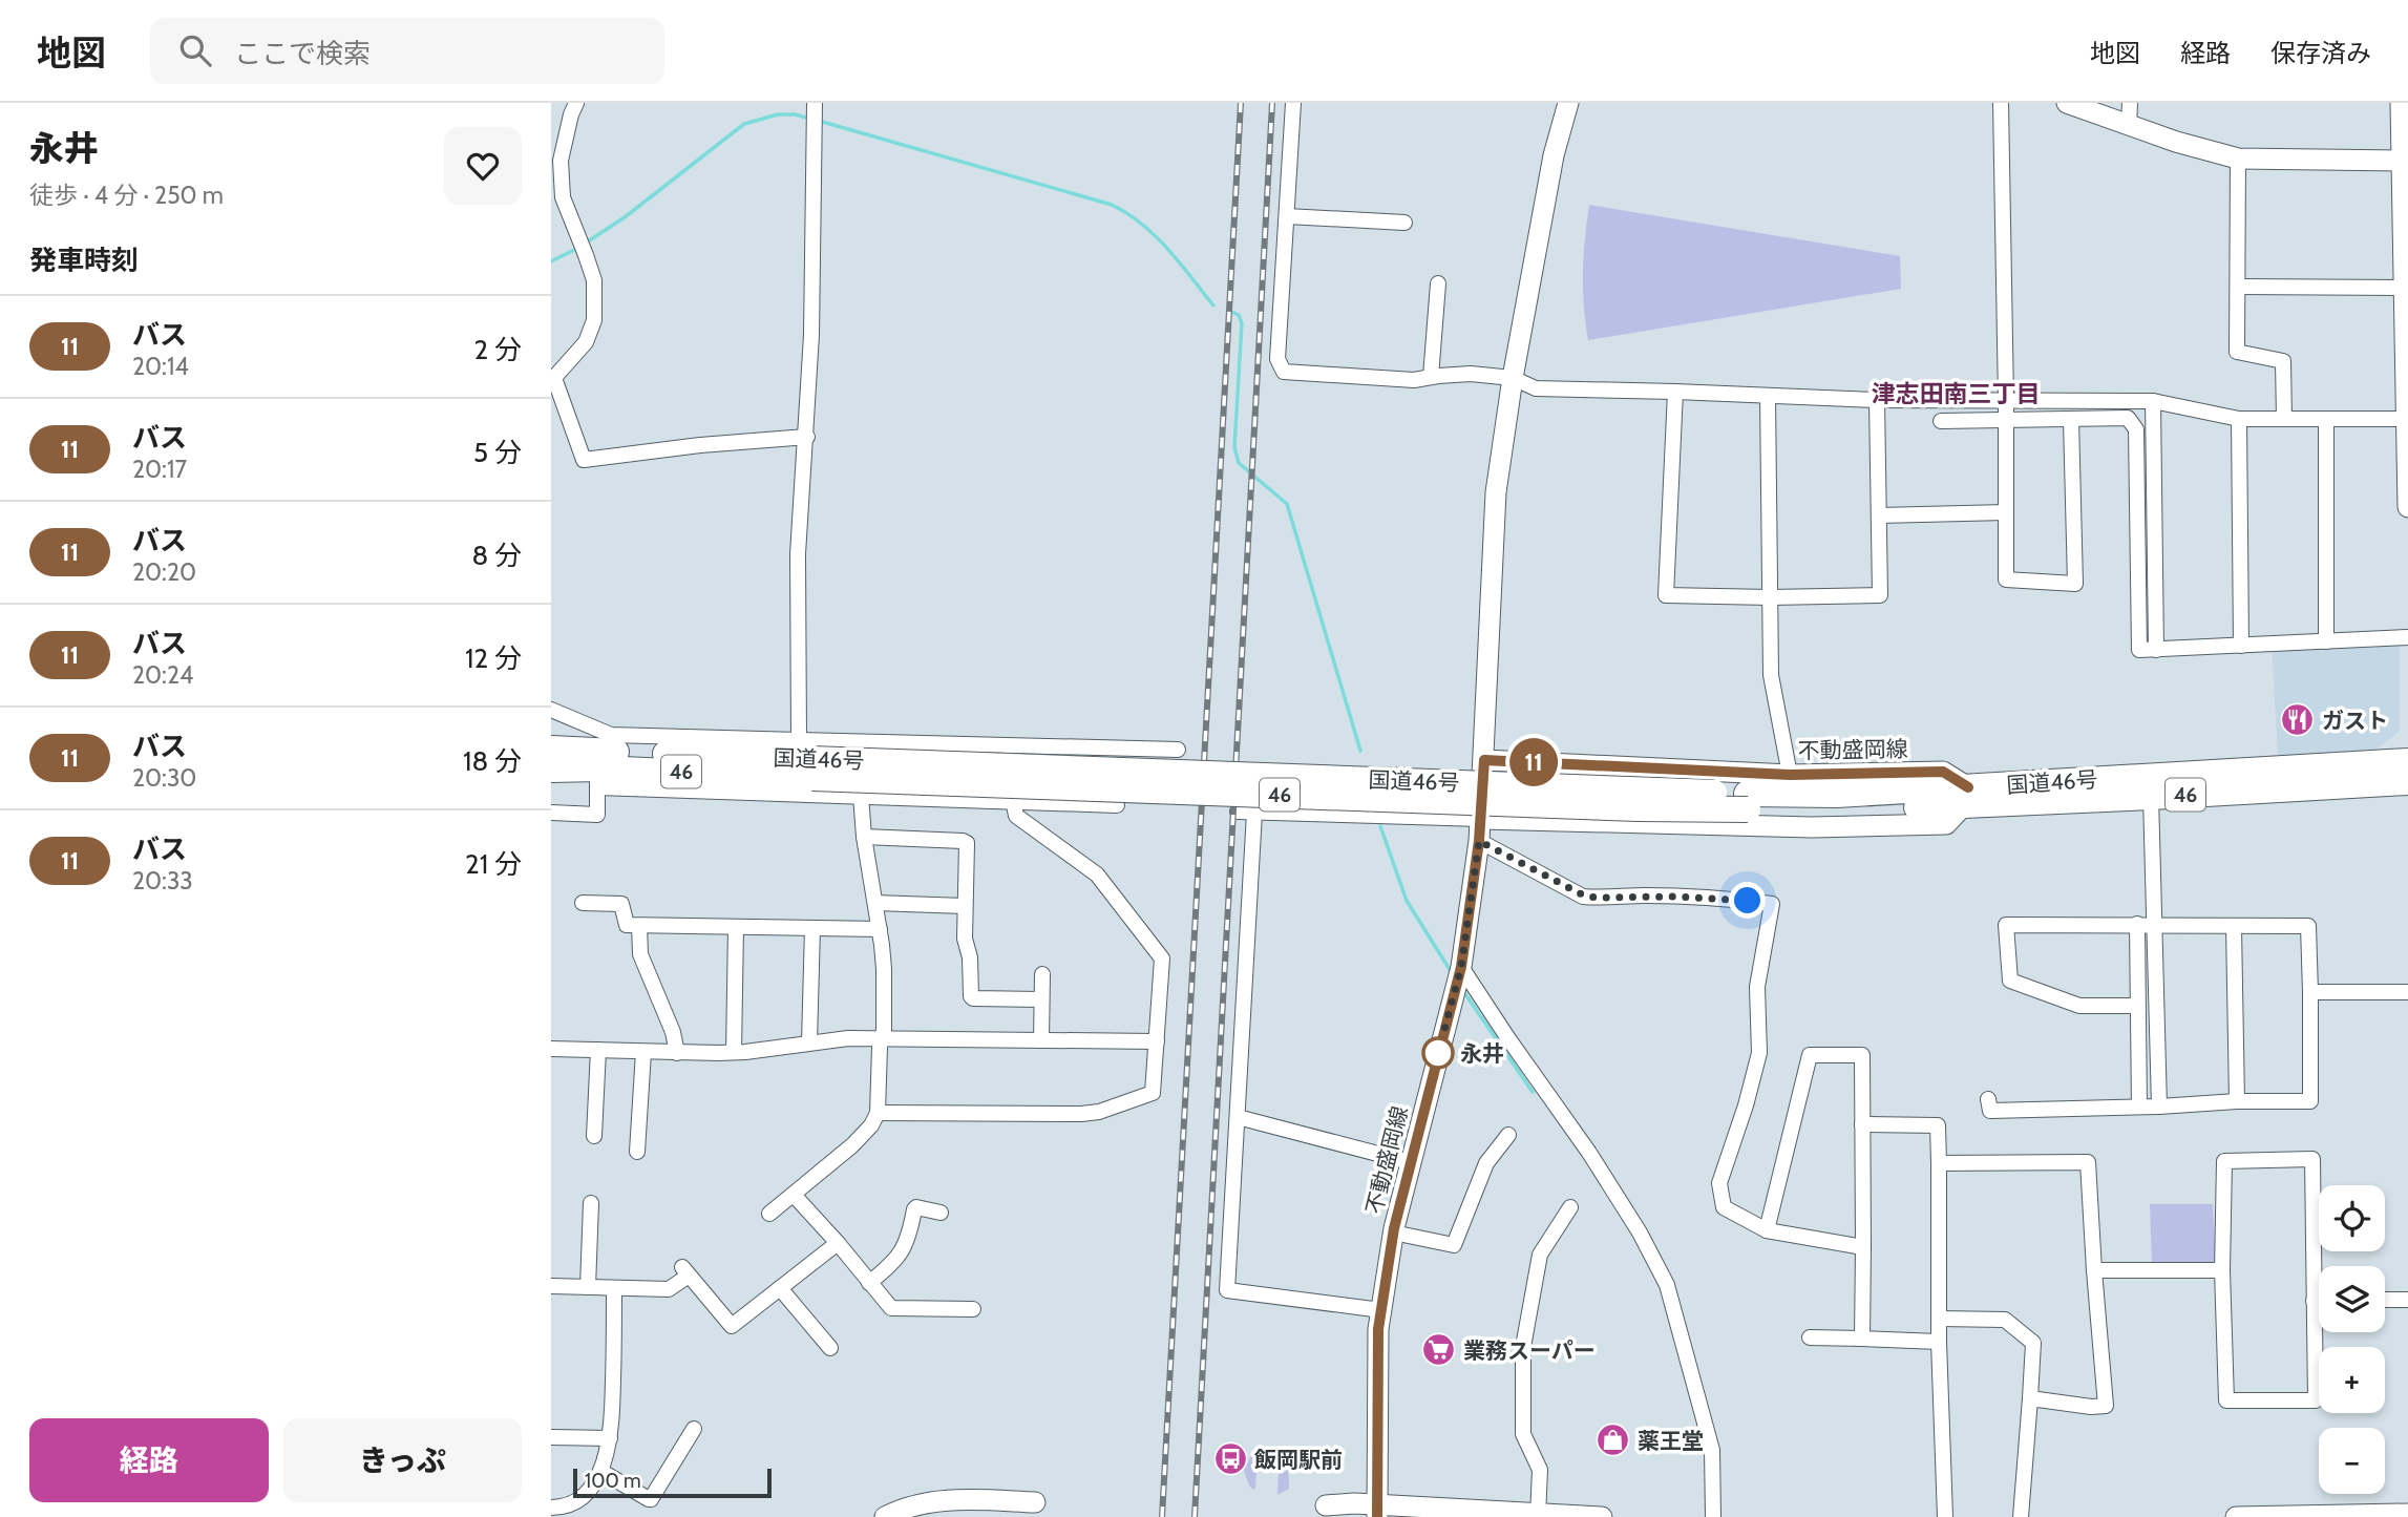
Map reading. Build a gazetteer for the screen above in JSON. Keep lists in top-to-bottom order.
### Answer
{
  "streets": {
    "highway": ["国道46号", "46"],
    "street": ["不動盛岡線"]
  },
  "crossings": [
    ["不動盛岡線", "国道46号"]
  ],
  "districts": ["津志田南三丁目"],
  "places": {
    "restaurant": ["ガスト"],
    "other": ["永井"],
    "supermarket": ["業務スーパー"],
    "shop": ["薬王堂"],
    "bus stop": ["飯岡駅前"]
  },
  "lines": ["bus line 11"],
  "scale_bar": "100 m",
  "page": {
    "header": "地図",
    "search": "ここで検索",
    "nav": ["地図", "経路", "保存済み"],
    "heading": [
      ["永井", "徒歩 · 4 分 · 250 m"],
      "発車時刻"
    ],
    "on_map": "11",
    "list": [
      {
        "mark": "11",
        "name": "バス",
        "note": "20:14",
        "value": "2 分"
      },
      {
        "mark": "11",
        "name": "バス",
        "note": "20:17",
        "value": "5 分"
      },
      {
        "mark": "11",
        "name": "バス",
        "note": "20:20",
        "value": "8 分"
      },
      {
        "mark": "11",
        "name": "バス",
        "note": "20:24",
        "value": "12 分"
      },
      {
        "mark": "11",
        "name": "バス",
        "note": "20:30",
        "value": "18 分"
      },
      {
        "mark": "11",
        "name": "バス",
        "note": "20:33",
        "value": "21 分"
      }
    ],
    "map_buttons": ["+", "−"],
    "buttons": ["経路", "きっぷ"],
    "scale": "100 m"
  }
}
